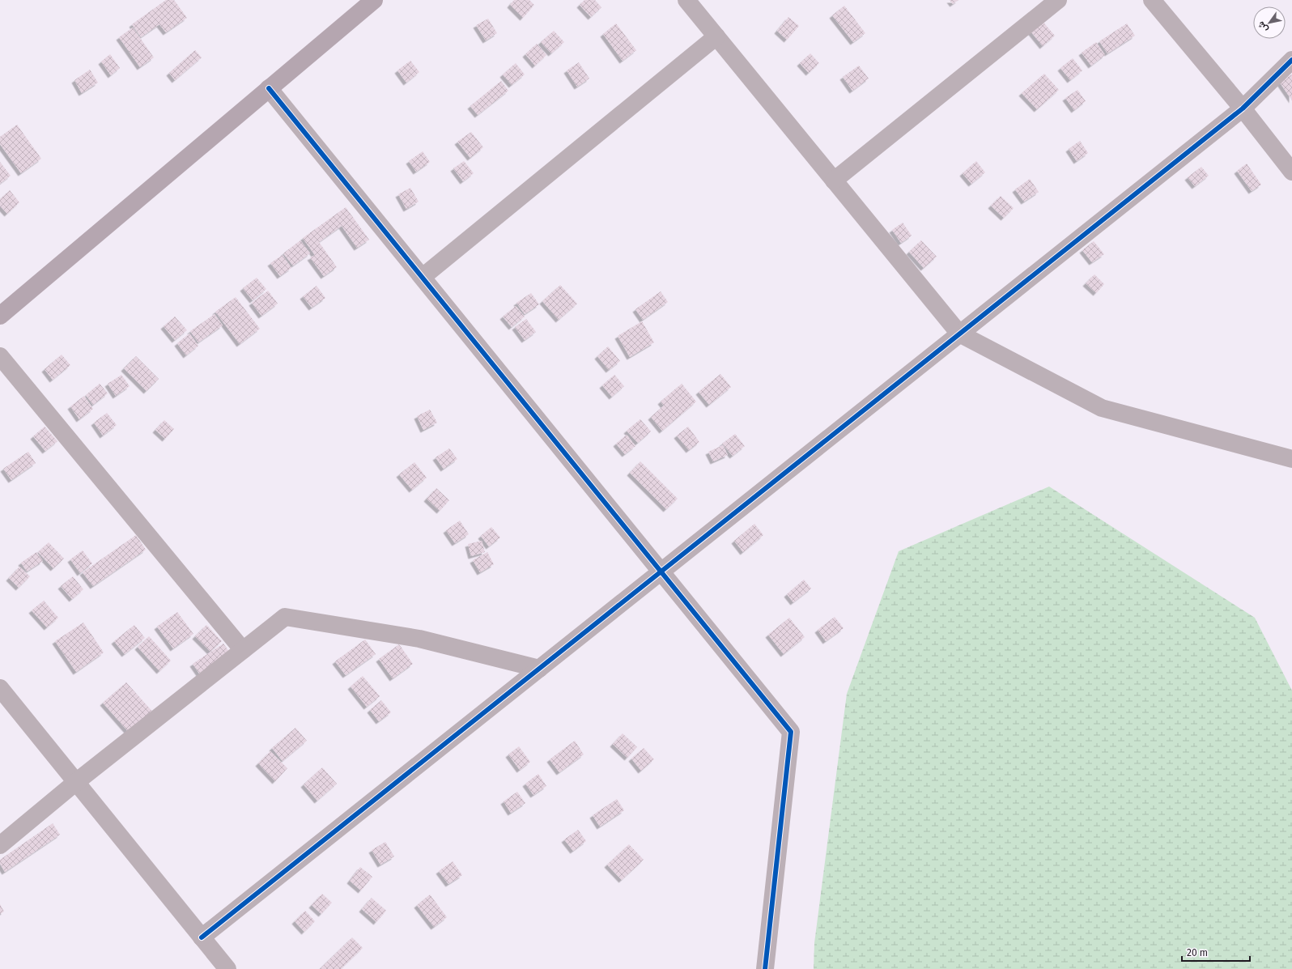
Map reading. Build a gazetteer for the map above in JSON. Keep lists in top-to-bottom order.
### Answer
{
  "scale_bar": "20 m",
  "north": "bottom left"
}
